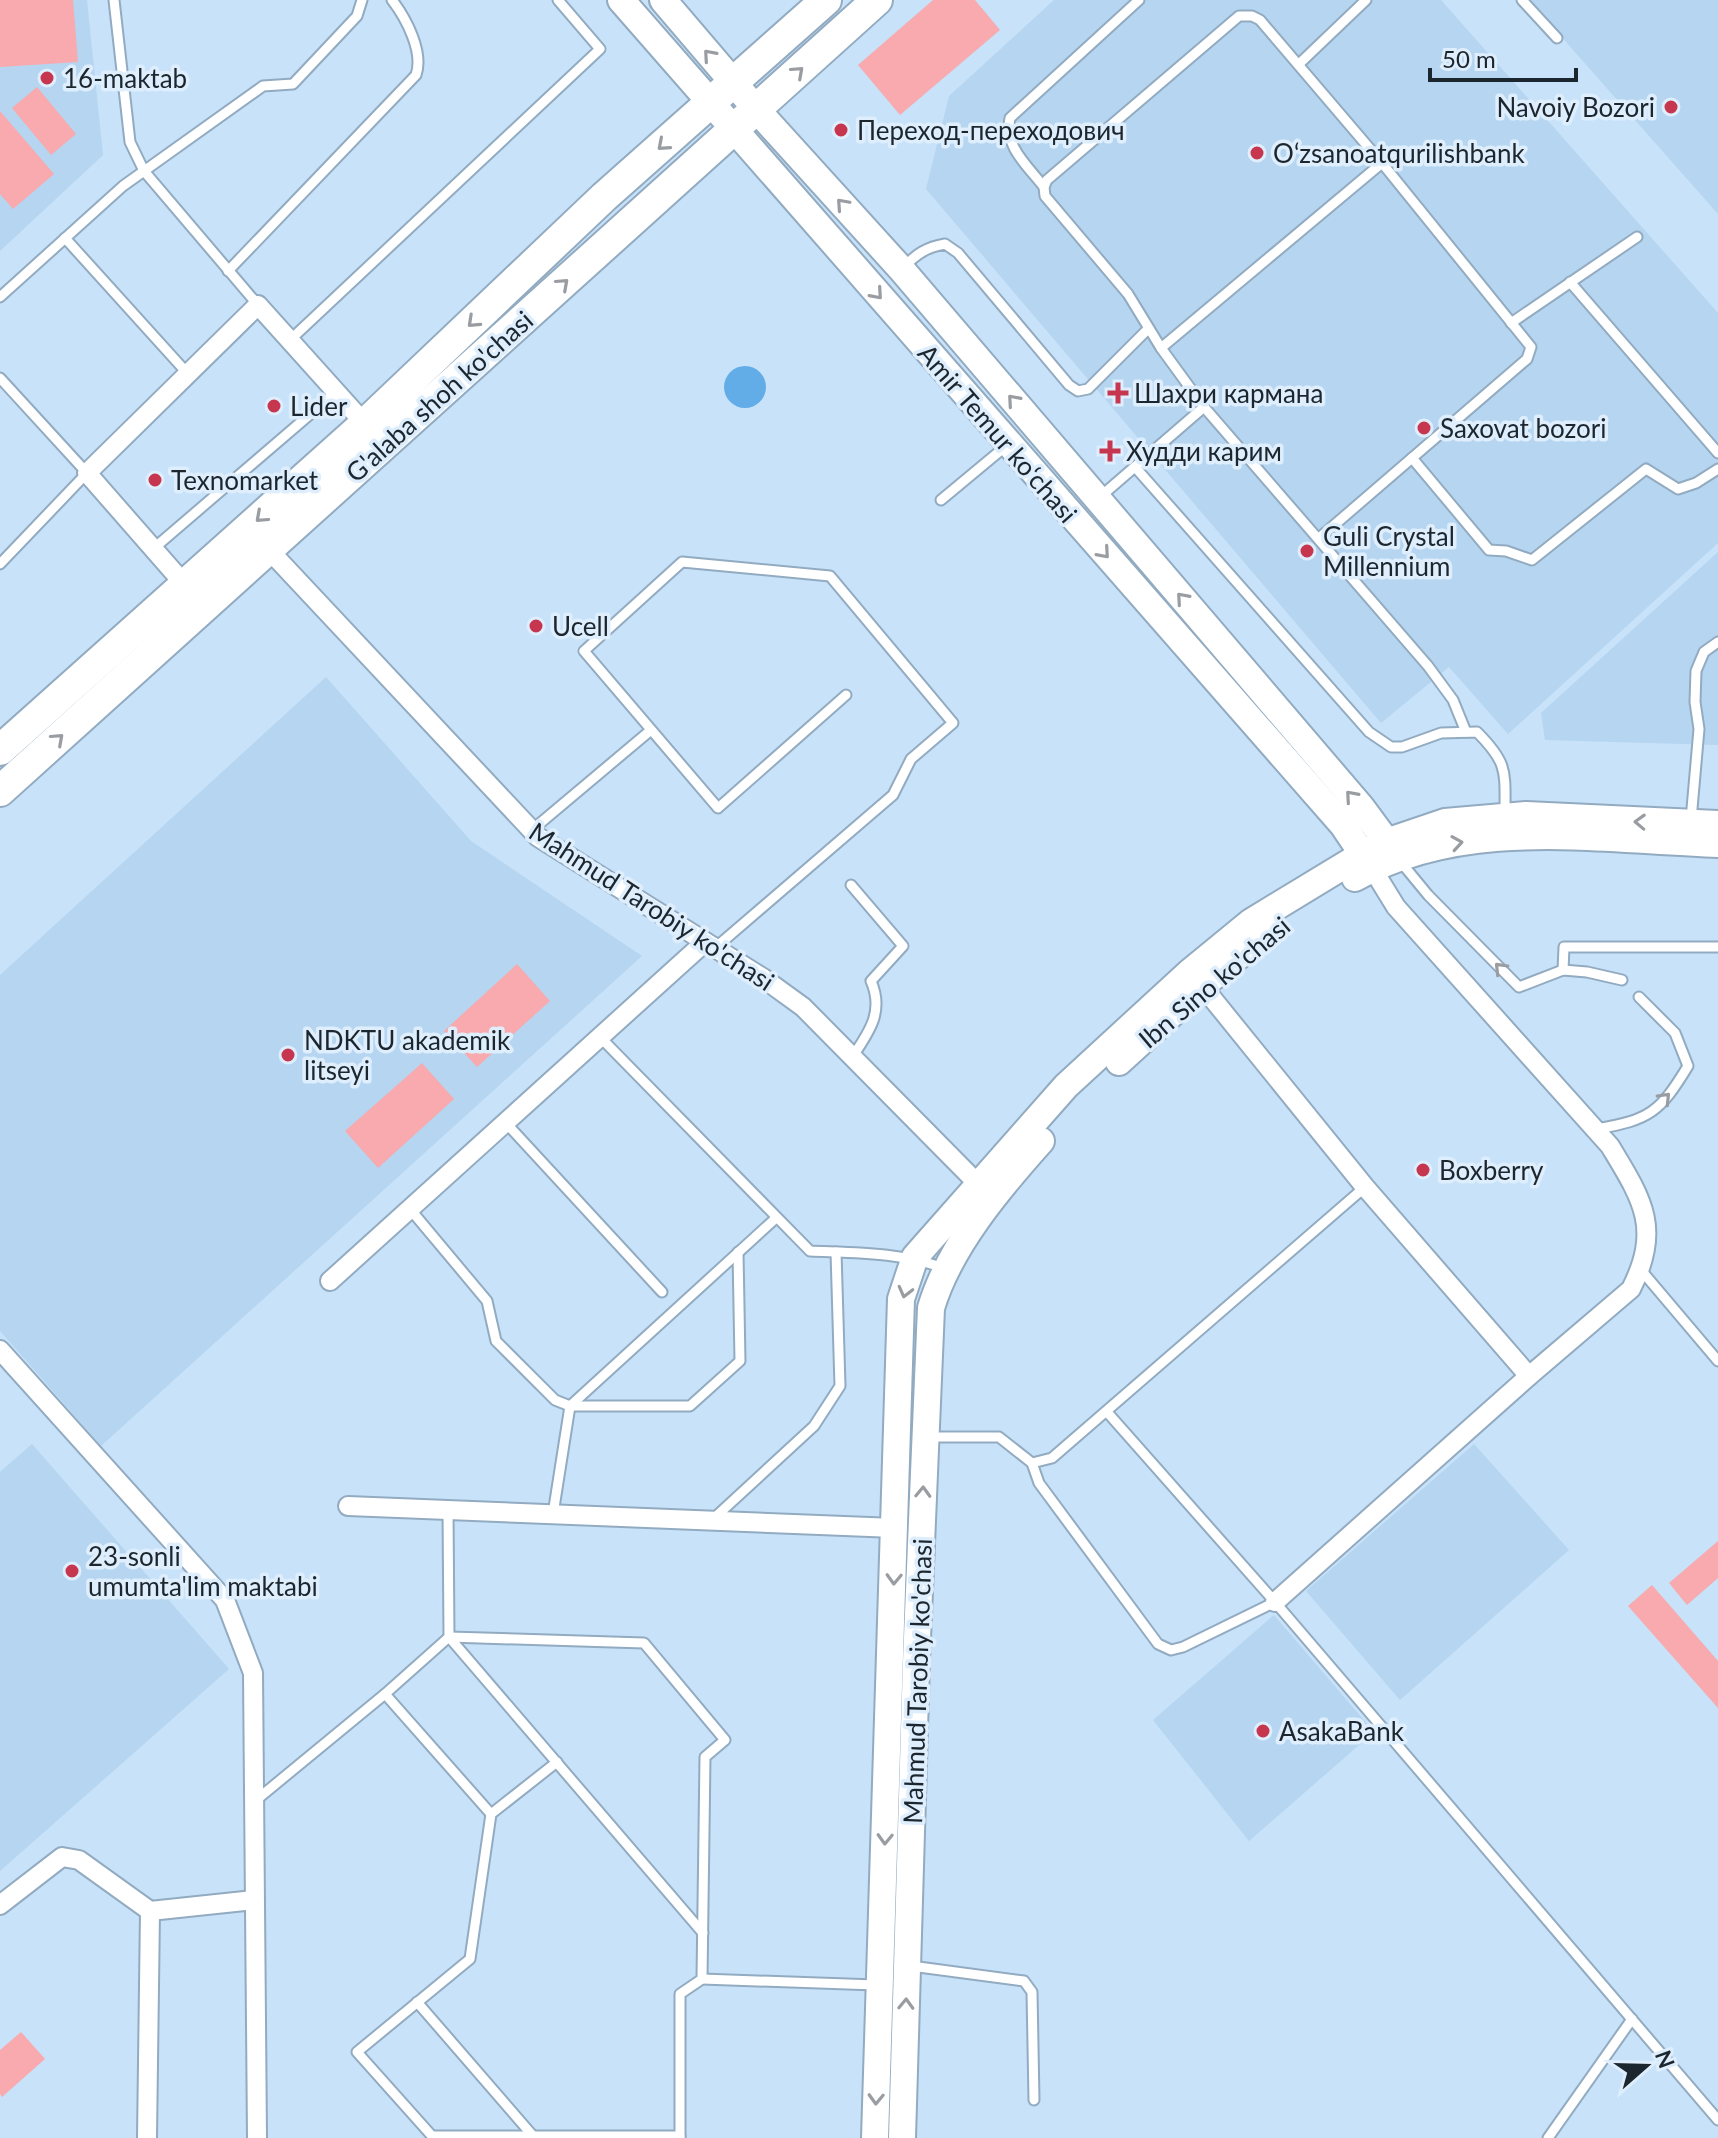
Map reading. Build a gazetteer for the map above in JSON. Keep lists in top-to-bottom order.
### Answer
{
  "streets": {
    "main road": ["G'alaba shoh ko'chasi", "Amir Temur ko‘chasi", "Mahmud Tarobiy ko'chasi"]
  },
  "crossings": [
    ["G'alaba shoh ko'chasi", "Amir Temur ko‘chasi"],
    ["G'alaba shoh ko'chasi", "Mahmud Tarobiy ko'chasi"],
    ["Amir Temur ko‘chasi", "Mahmud Tarobiy ko'chasi"]
  ],
  "places": {
    "other": [
      "16-maktab",
      "Navoiy Bozori",
      "Переход-переходович",
      "Oʻzsanoatqurilishbank",
      "Lider",
      "Saxovat bozori",
      "Texnomarket",
      "Guli Crystal Millennium",
      "Ucell",
      "NDKTU akademik litseyi",
      "Boxberry",
      "23-sonli umumta'lim maktabi",
      "AsakaBank"
    ],
    "health": ["Шахри кармана", "Худди карим"]
  },
  "scale_bar": "50 m",
  "north": "right"
}
